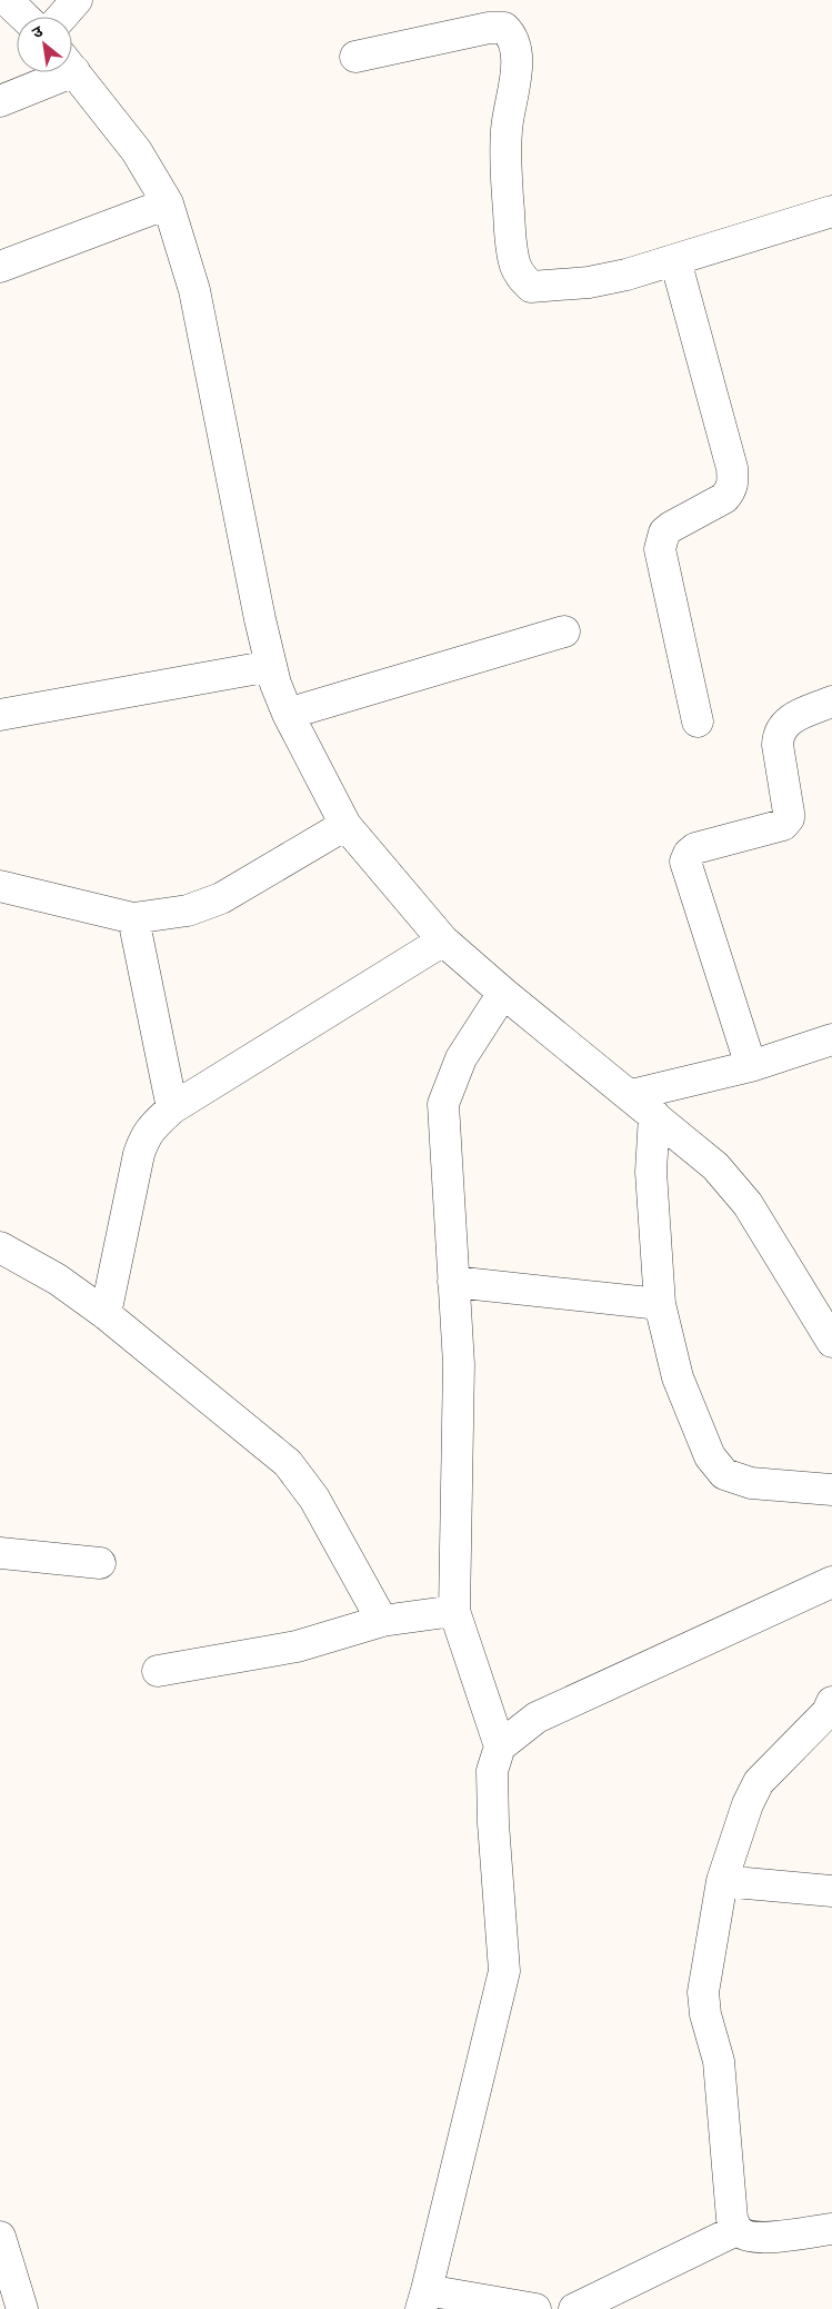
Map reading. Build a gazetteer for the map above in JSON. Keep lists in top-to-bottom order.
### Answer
{
  "north": "top left"
}
